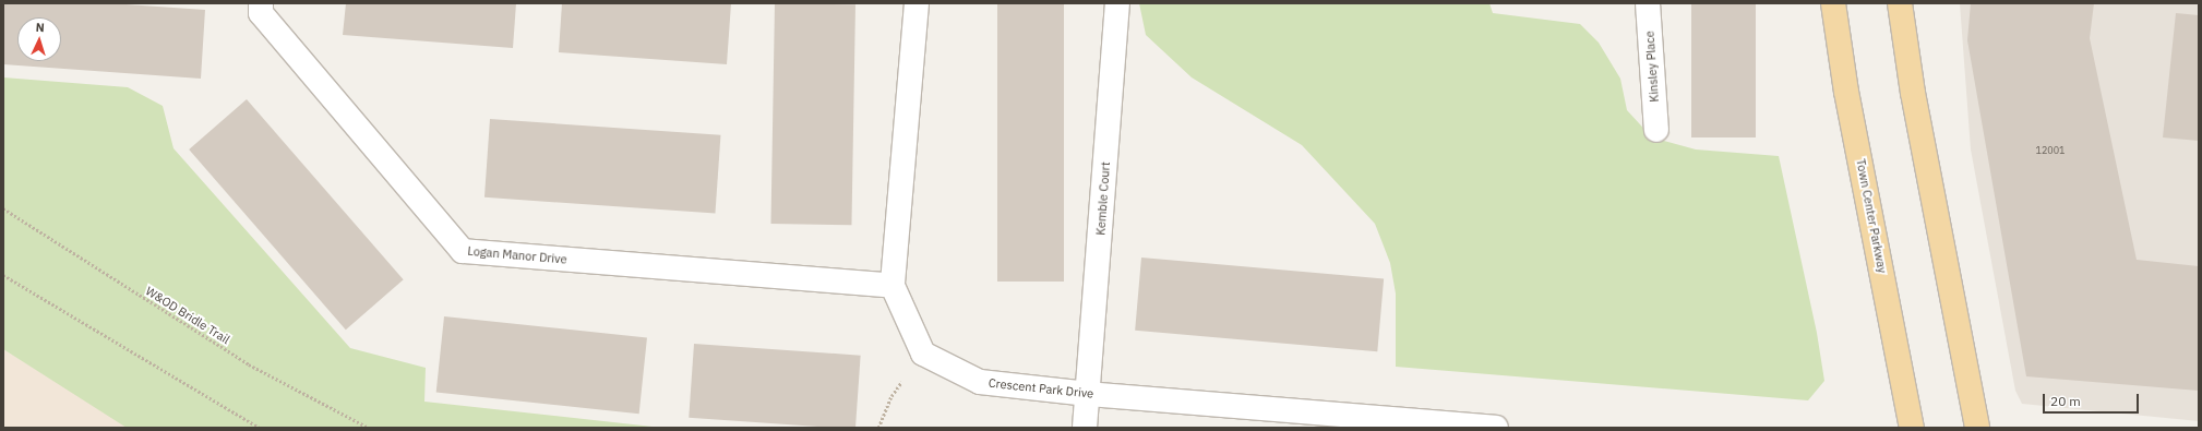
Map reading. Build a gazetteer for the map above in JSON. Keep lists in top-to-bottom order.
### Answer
{
  "streets": {
    "main road": ["Town Center Parkway"],
    "street": [
      "Kinsley Place",
      "Kemble Court",
      "Logan Manor Drive",
      "Crescent Park Drive"
    ],
    "path": ["W&OD Bridle Trail"]
  },
  "crossings": [
    ["Kemble Court", "Crescent Park Drive"],
    ["Logan Manor Drive", "Crescent Park Drive"]
  ],
  "house_numbers": ["12001"],
  "scale_bar": "20 m",
  "north": "top"
}
